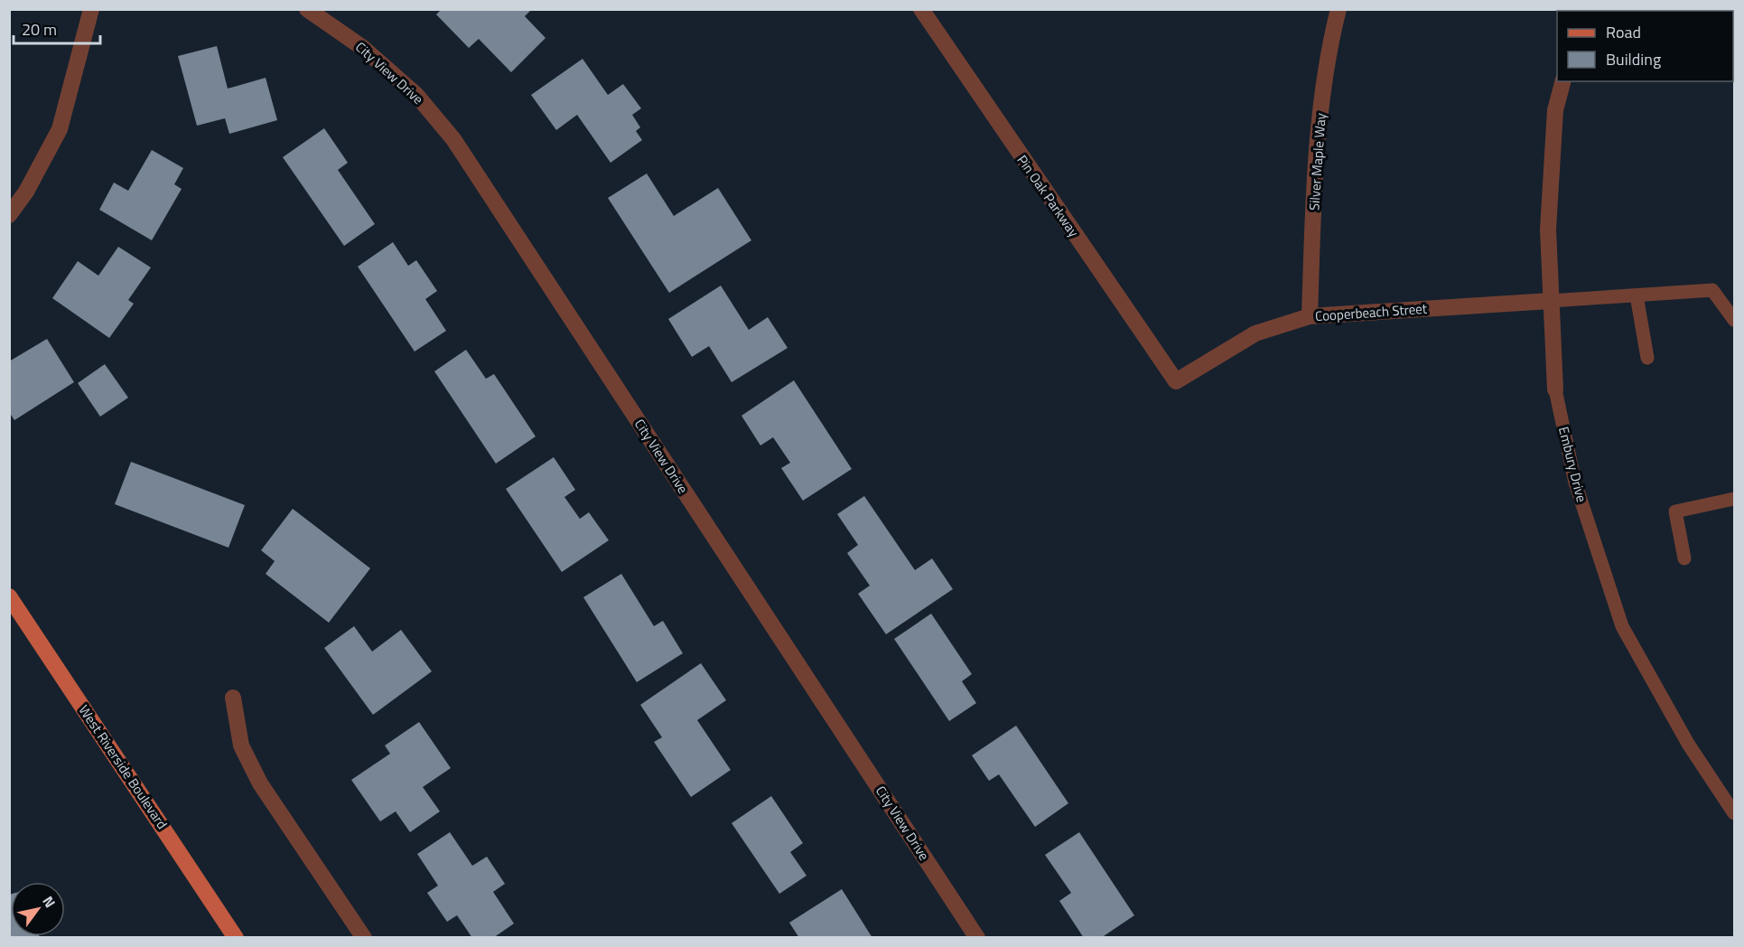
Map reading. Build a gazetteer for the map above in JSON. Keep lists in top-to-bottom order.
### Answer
{
  "streets": {
    "main road": ["West Riverside Boulevard"],
    "street": [
      "City View Drive",
      "Silver Maple Way",
      "Pin Oak Parkway",
      "Cooperbeach Street",
      "Embury Drive"
    ]
  },
  "crossings": [
    ["Silver Maple Way", "Cooperbeach Street"],
    ["Pin Oak Parkway", "Cooperbeach Street"],
    ["Cooperbeach Street", "Embury Drive"]
  ],
  "legend": ["Road", "Building"],
  "scale_bar": "20 m",
  "north": "top right"
}
